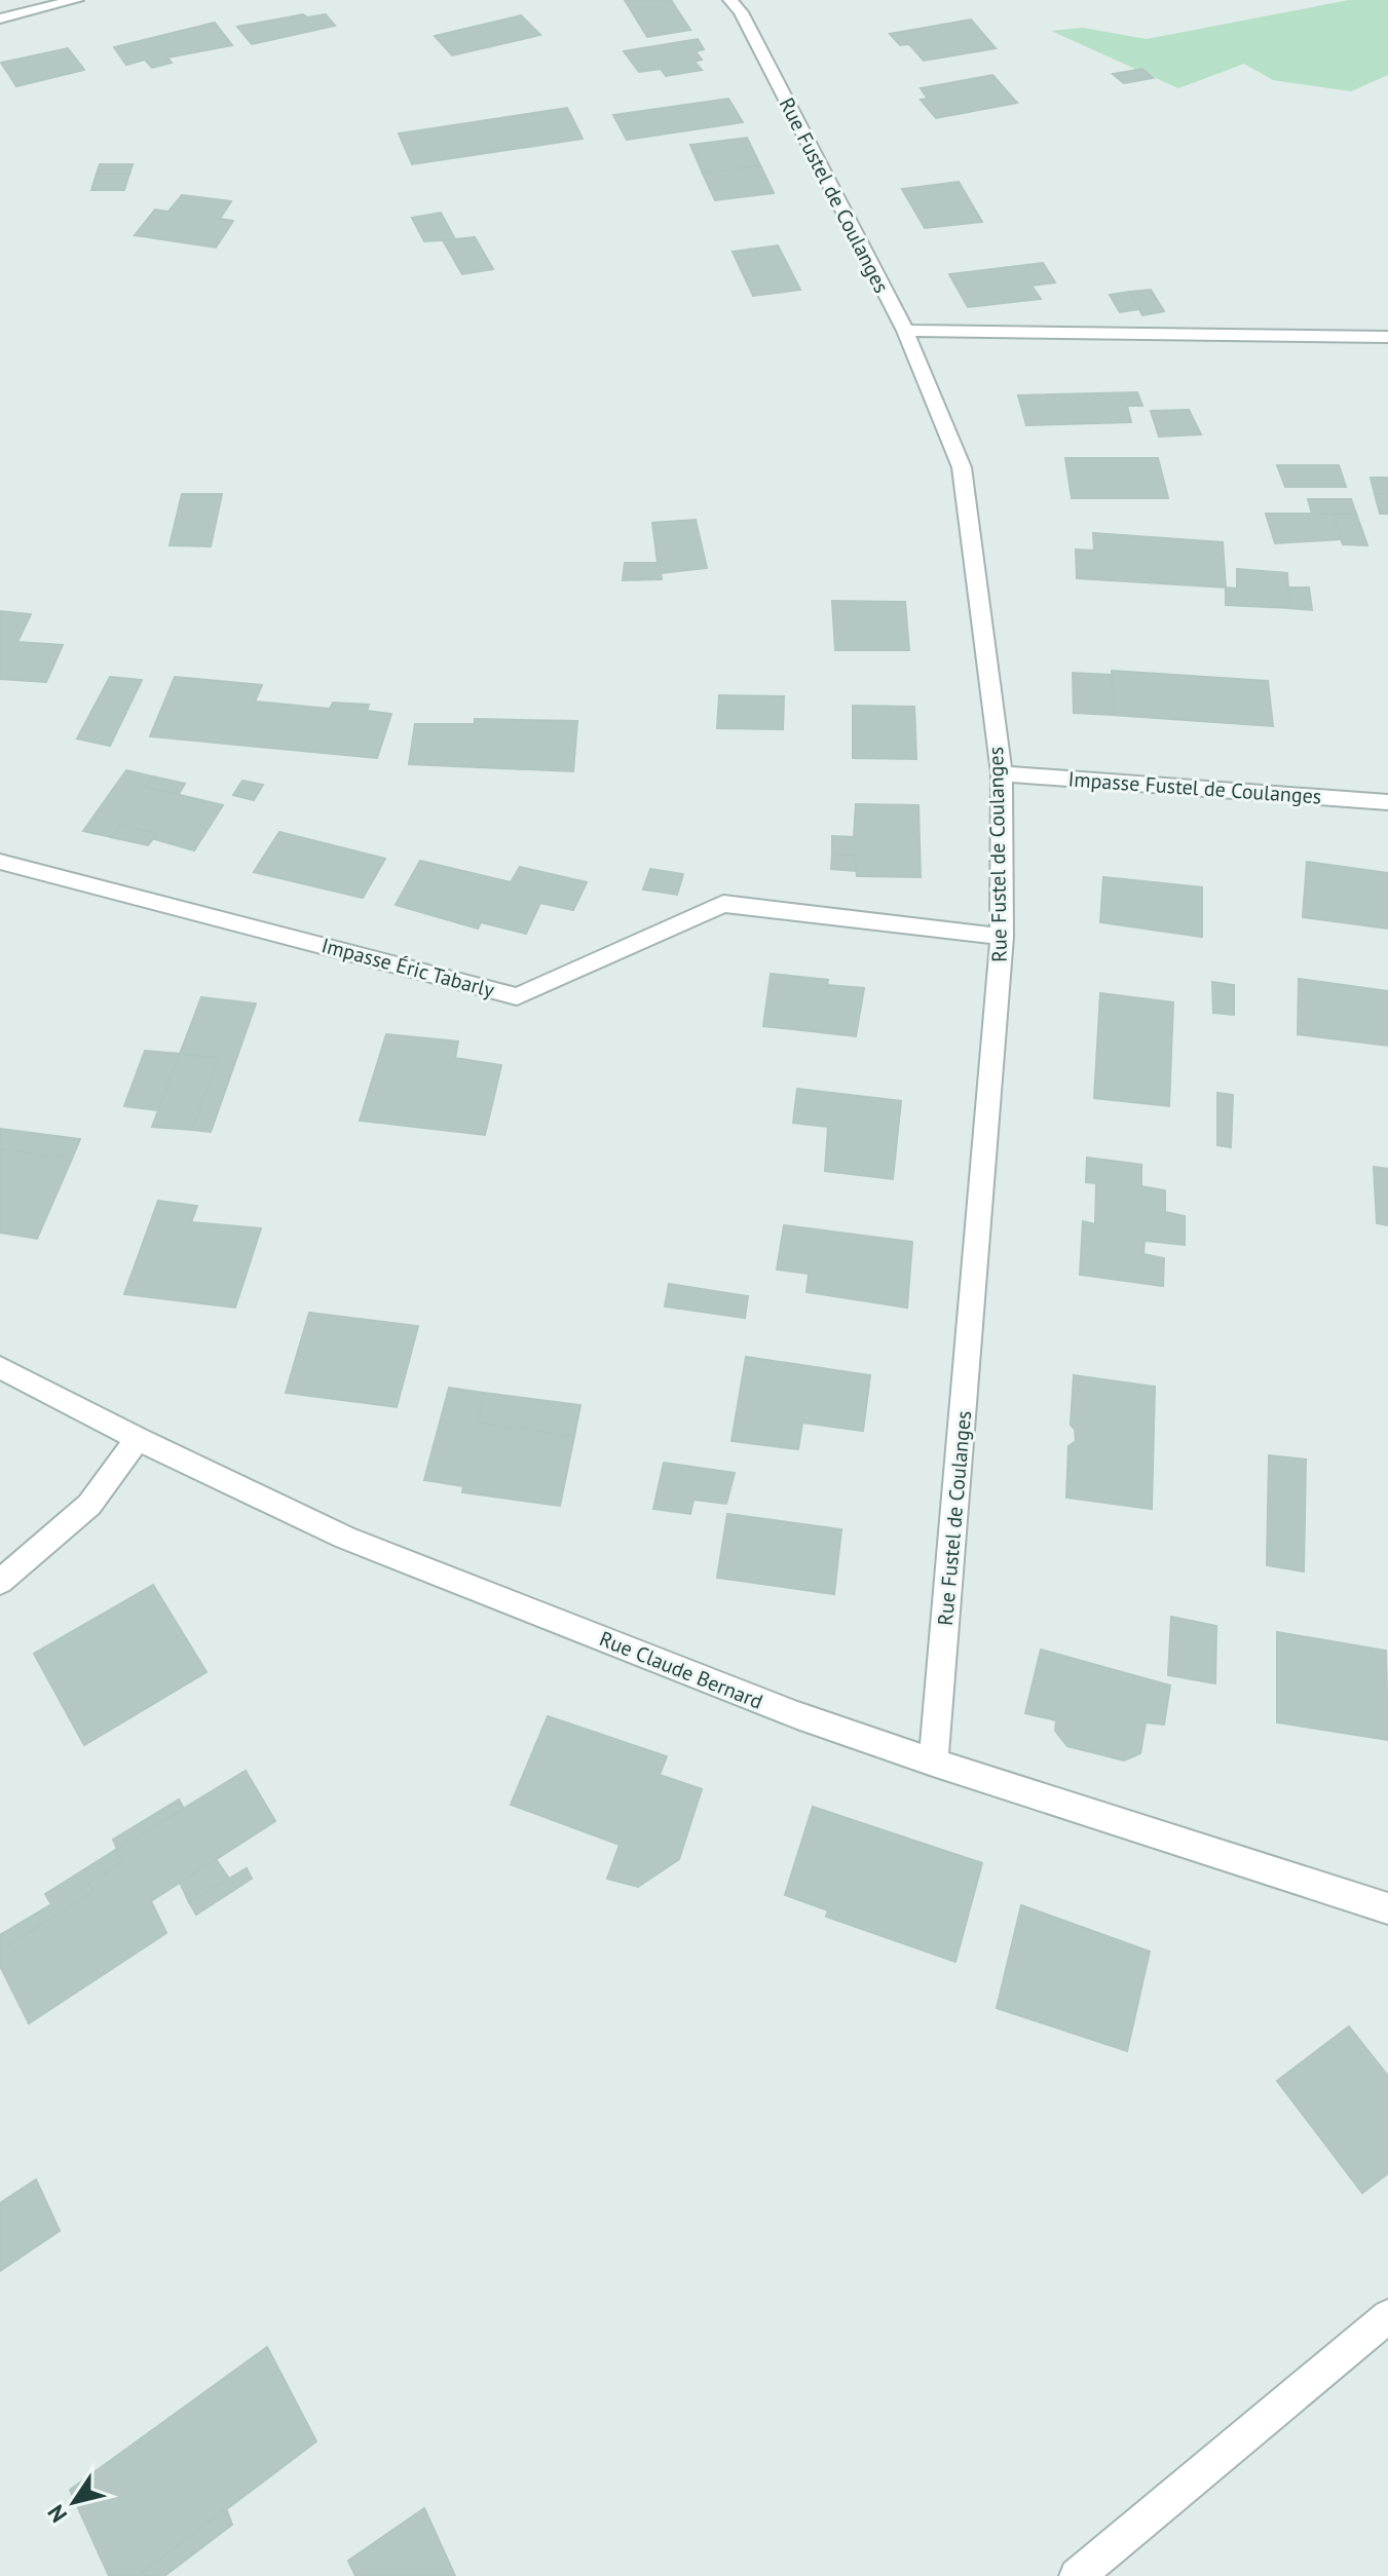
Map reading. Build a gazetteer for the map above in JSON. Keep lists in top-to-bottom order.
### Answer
{
  "streets": {
    "street": [
      "Rue Fustel de Coulanges",
      "Impasse Fustel de Coulanges",
      "Impasse Éric Tabarly",
      "Rue Claude Bernard"
    ]
  },
  "crossings": [
    ["Rue Fustel de Coulanges", "Impasse Fustel de Coulanges"],
    ["Rue Fustel de Coulanges", "Impasse Éric Tabarly"],
    ["Rue Fustel de Coulanges", "Rue Claude Bernard"]
  ],
  "north": "bottom left"
}
